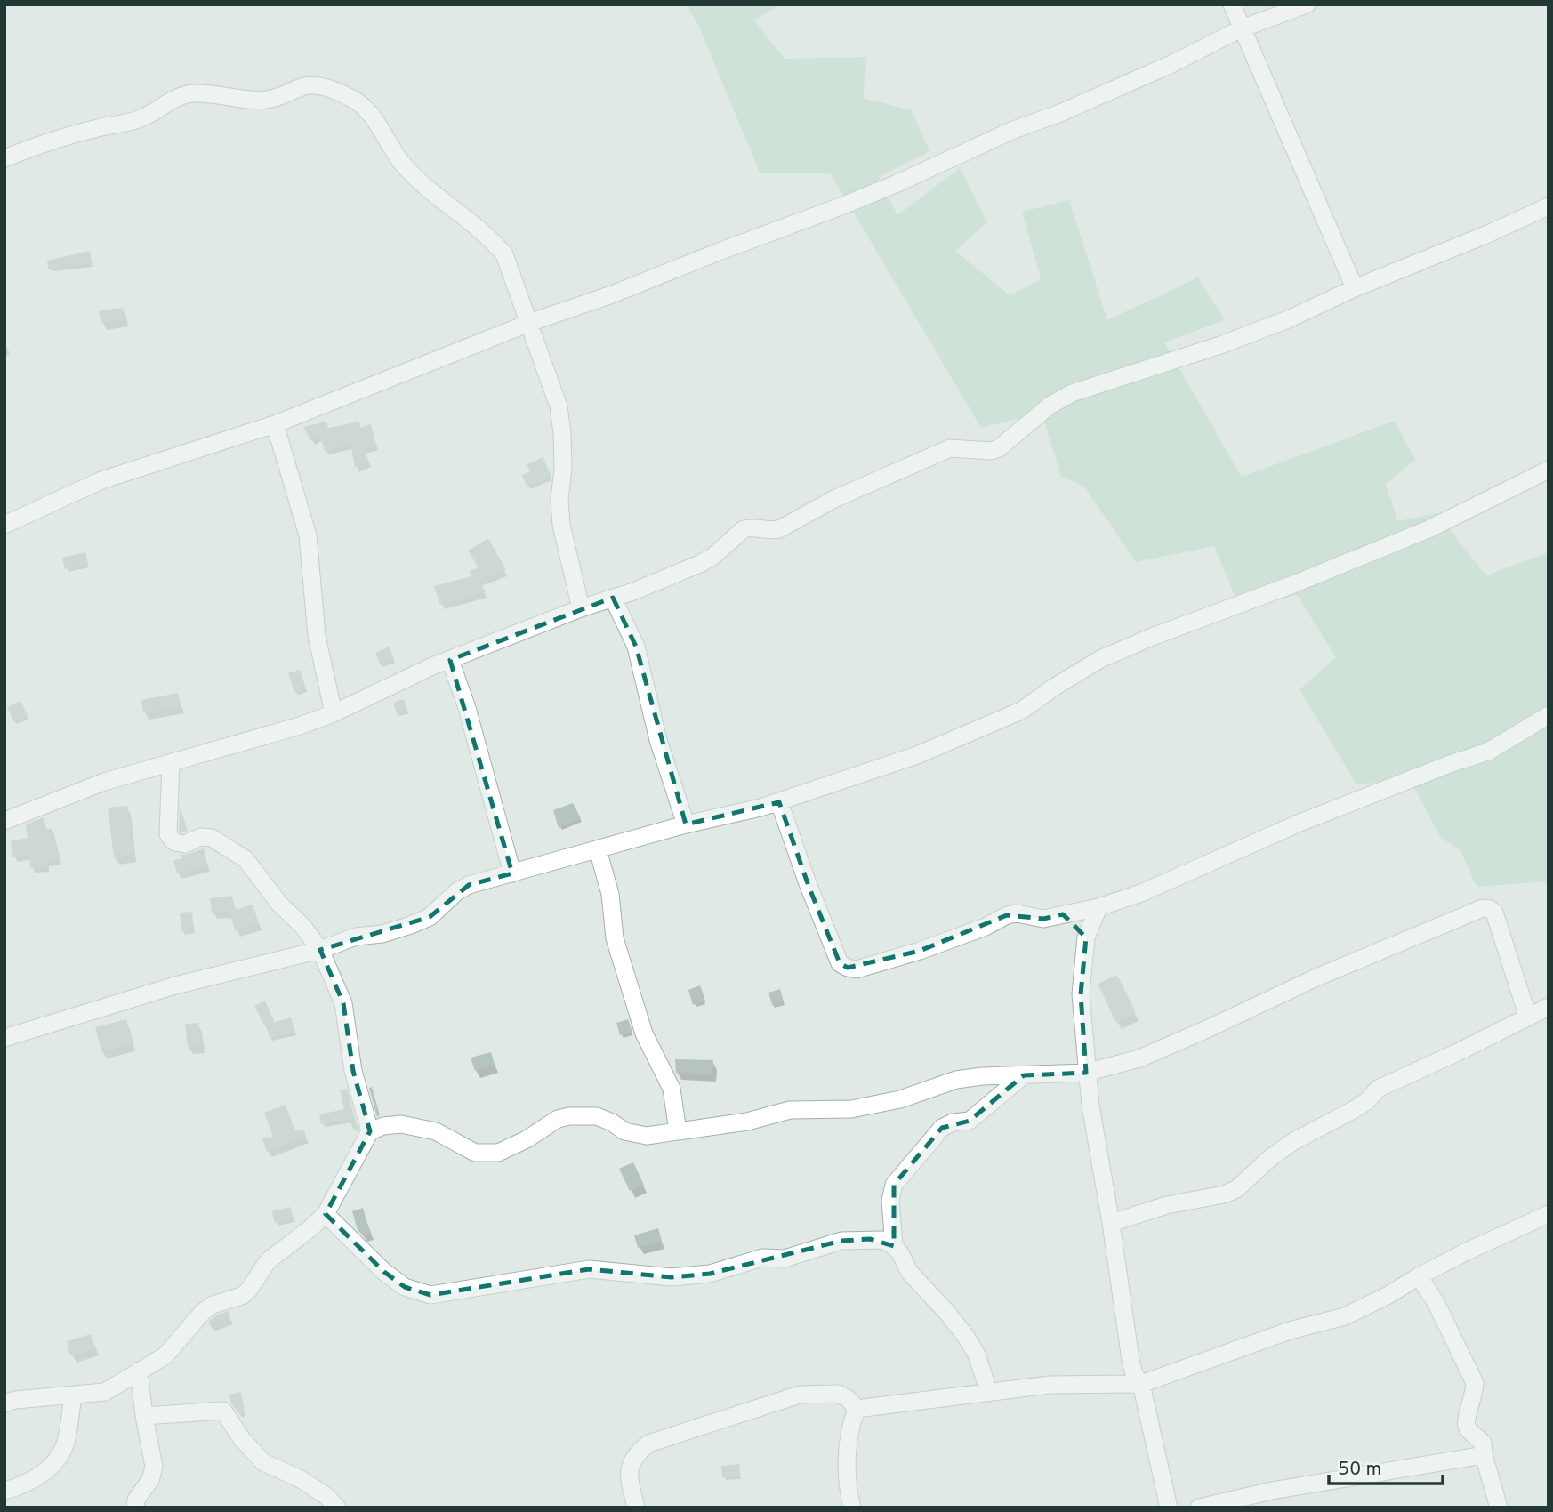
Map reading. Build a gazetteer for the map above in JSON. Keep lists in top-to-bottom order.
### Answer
{
  "scale_bar": "50 m"
}
